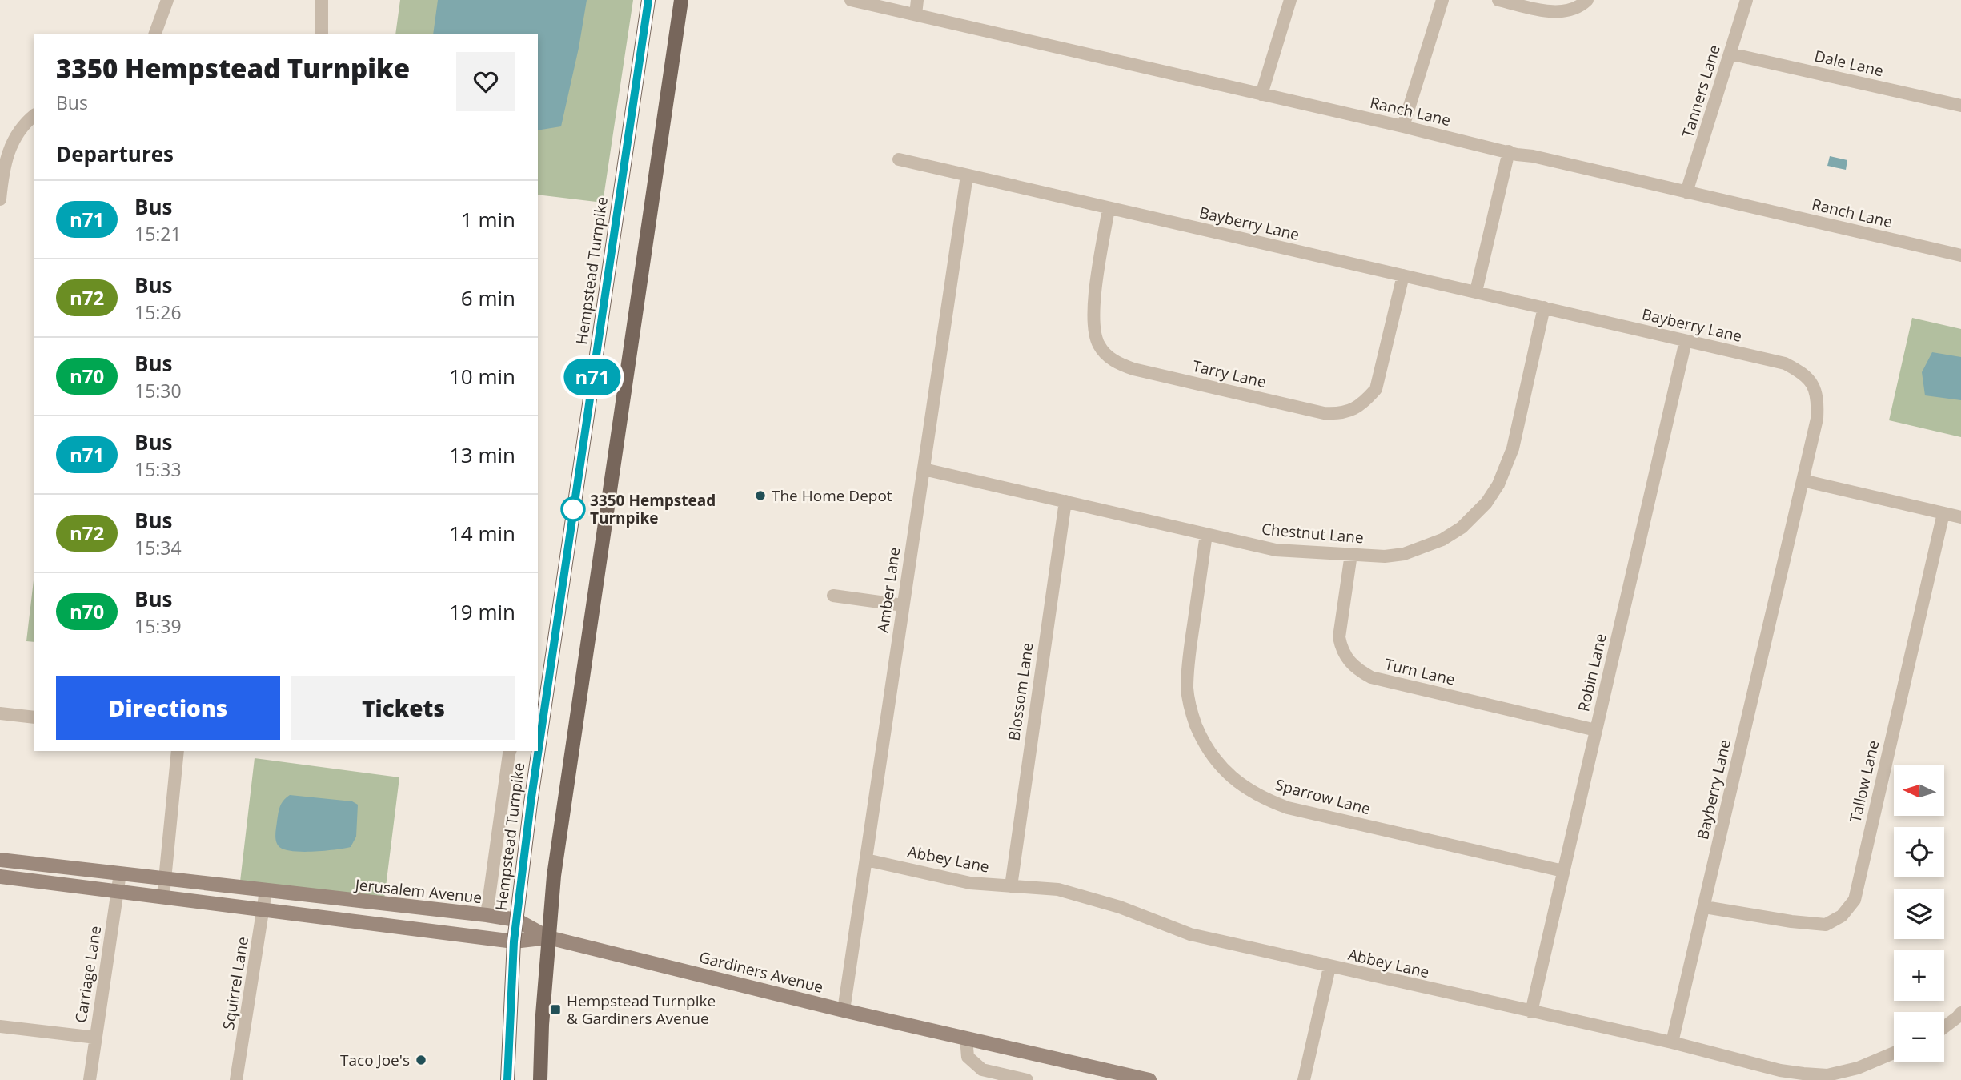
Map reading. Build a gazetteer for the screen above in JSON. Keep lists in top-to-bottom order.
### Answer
{
  "streets": {
    "main road": ["Hempstead Turnpike", "Jerusalem Avenue", "Gardiners Avenue"],
    "street": [
      "Dale Lane",
      "Tanners Lane",
      "Ranch Lane",
      "Bayberry Lane",
      "Tarry Lane",
      "Chestnut Lane",
      "Amber Lane",
      "Turn Lane",
      "Robin Lane",
      "Blossom Lane",
      "Tallow Lane",
      "Sparrow Lane",
      "Abbey Lane",
      "Carriage Lane",
      "Squirrel Lane"
    ]
  },
  "crossings": [
    ["Dale Lane", "Tanners Lane"],
    ["Tanners Lane", "Ranch Lane"],
    ["Bayberry Lane", "Tarry Lane"],
    ["Bayberry Lane", "Chestnut Lane"],
    ["Bayberry Lane", "Amber Lane"],
    ["Bayberry Lane", "Robin Lane"],
    ["Bayberry Lane", "Tallow Lane"],
    ["Bayberry Lane", "Abbey Lane"],
    ["Hempstead Turnpike", "Jerusalem Avenue"],
    ["Chestnut Lane", "Amber Lane"],
    ["Chestnut Lane", "Turn Lane"],
    ["Chestnut Lane", "Blossom Lane"],
    ["Chestnut Lane", "Sparrow Lane"],
    ["Amber Lane", "Abbey Lane"],
    ["Amber Lane", "Gardiners Avenue"],
    ["Turn Lane", "Robin Lane"],
    ["Robin Lane", "Sparrow Lane"],
    ["Robin Lane", "Abbey Lane"],
    ["Blossom Lane", "Abbey Lane"],
    ["Jerusalem Avenue", "Gardiners Avenue"],
    ["Jerusalem Avenue", "Carriage Lane"],
    ["Jerusalem Avenue", "Squirrel Lane"]
  ],
  "places": {
    "other": ["The Home Depot", "3350 Hempstead Turnpike", "Taco Joe's"],
    "transit": ["Hempstead Turnpike & Gardiners Avenue"]
  },
  "lines": ["bus line n71"],
  "north": "left",
  "page": {
    "on_map": "n71",
    "heading": [
      ["3350 Hempstead Turnpike", "Bus"],
      "Departures"
    ],
    "list": [
      {
        "mark": "n71",
        "name": "Bus",
        "note": "15:21",
        "value": "1 min"
      },
      {
        "mark": "n72",
        "name": "Bus",
        "note": "15:26",
        "value": "6 min"
      },
      {
        "mark": "n70",
        "name": "Bus",
        "note": "15:30",
        "value": "10 min"
      },
      {
        "mark": "n71",
        "name": "Bus",
        "note": "15:33",
        "value": "13 min"
      },
      {
        "mark": "n72",
        "name": "Bus",
        "note": "15:34",
        "value": "14 min"
      },
      {
        "mark": "n70",
        "name": "Bus",
        "note": "15:39",
        "value": "19 min"
      }
    ],
    "buttons": ["Directions", "Tickets"],
    "map_buttons": ["+", "−"]
  }
}
